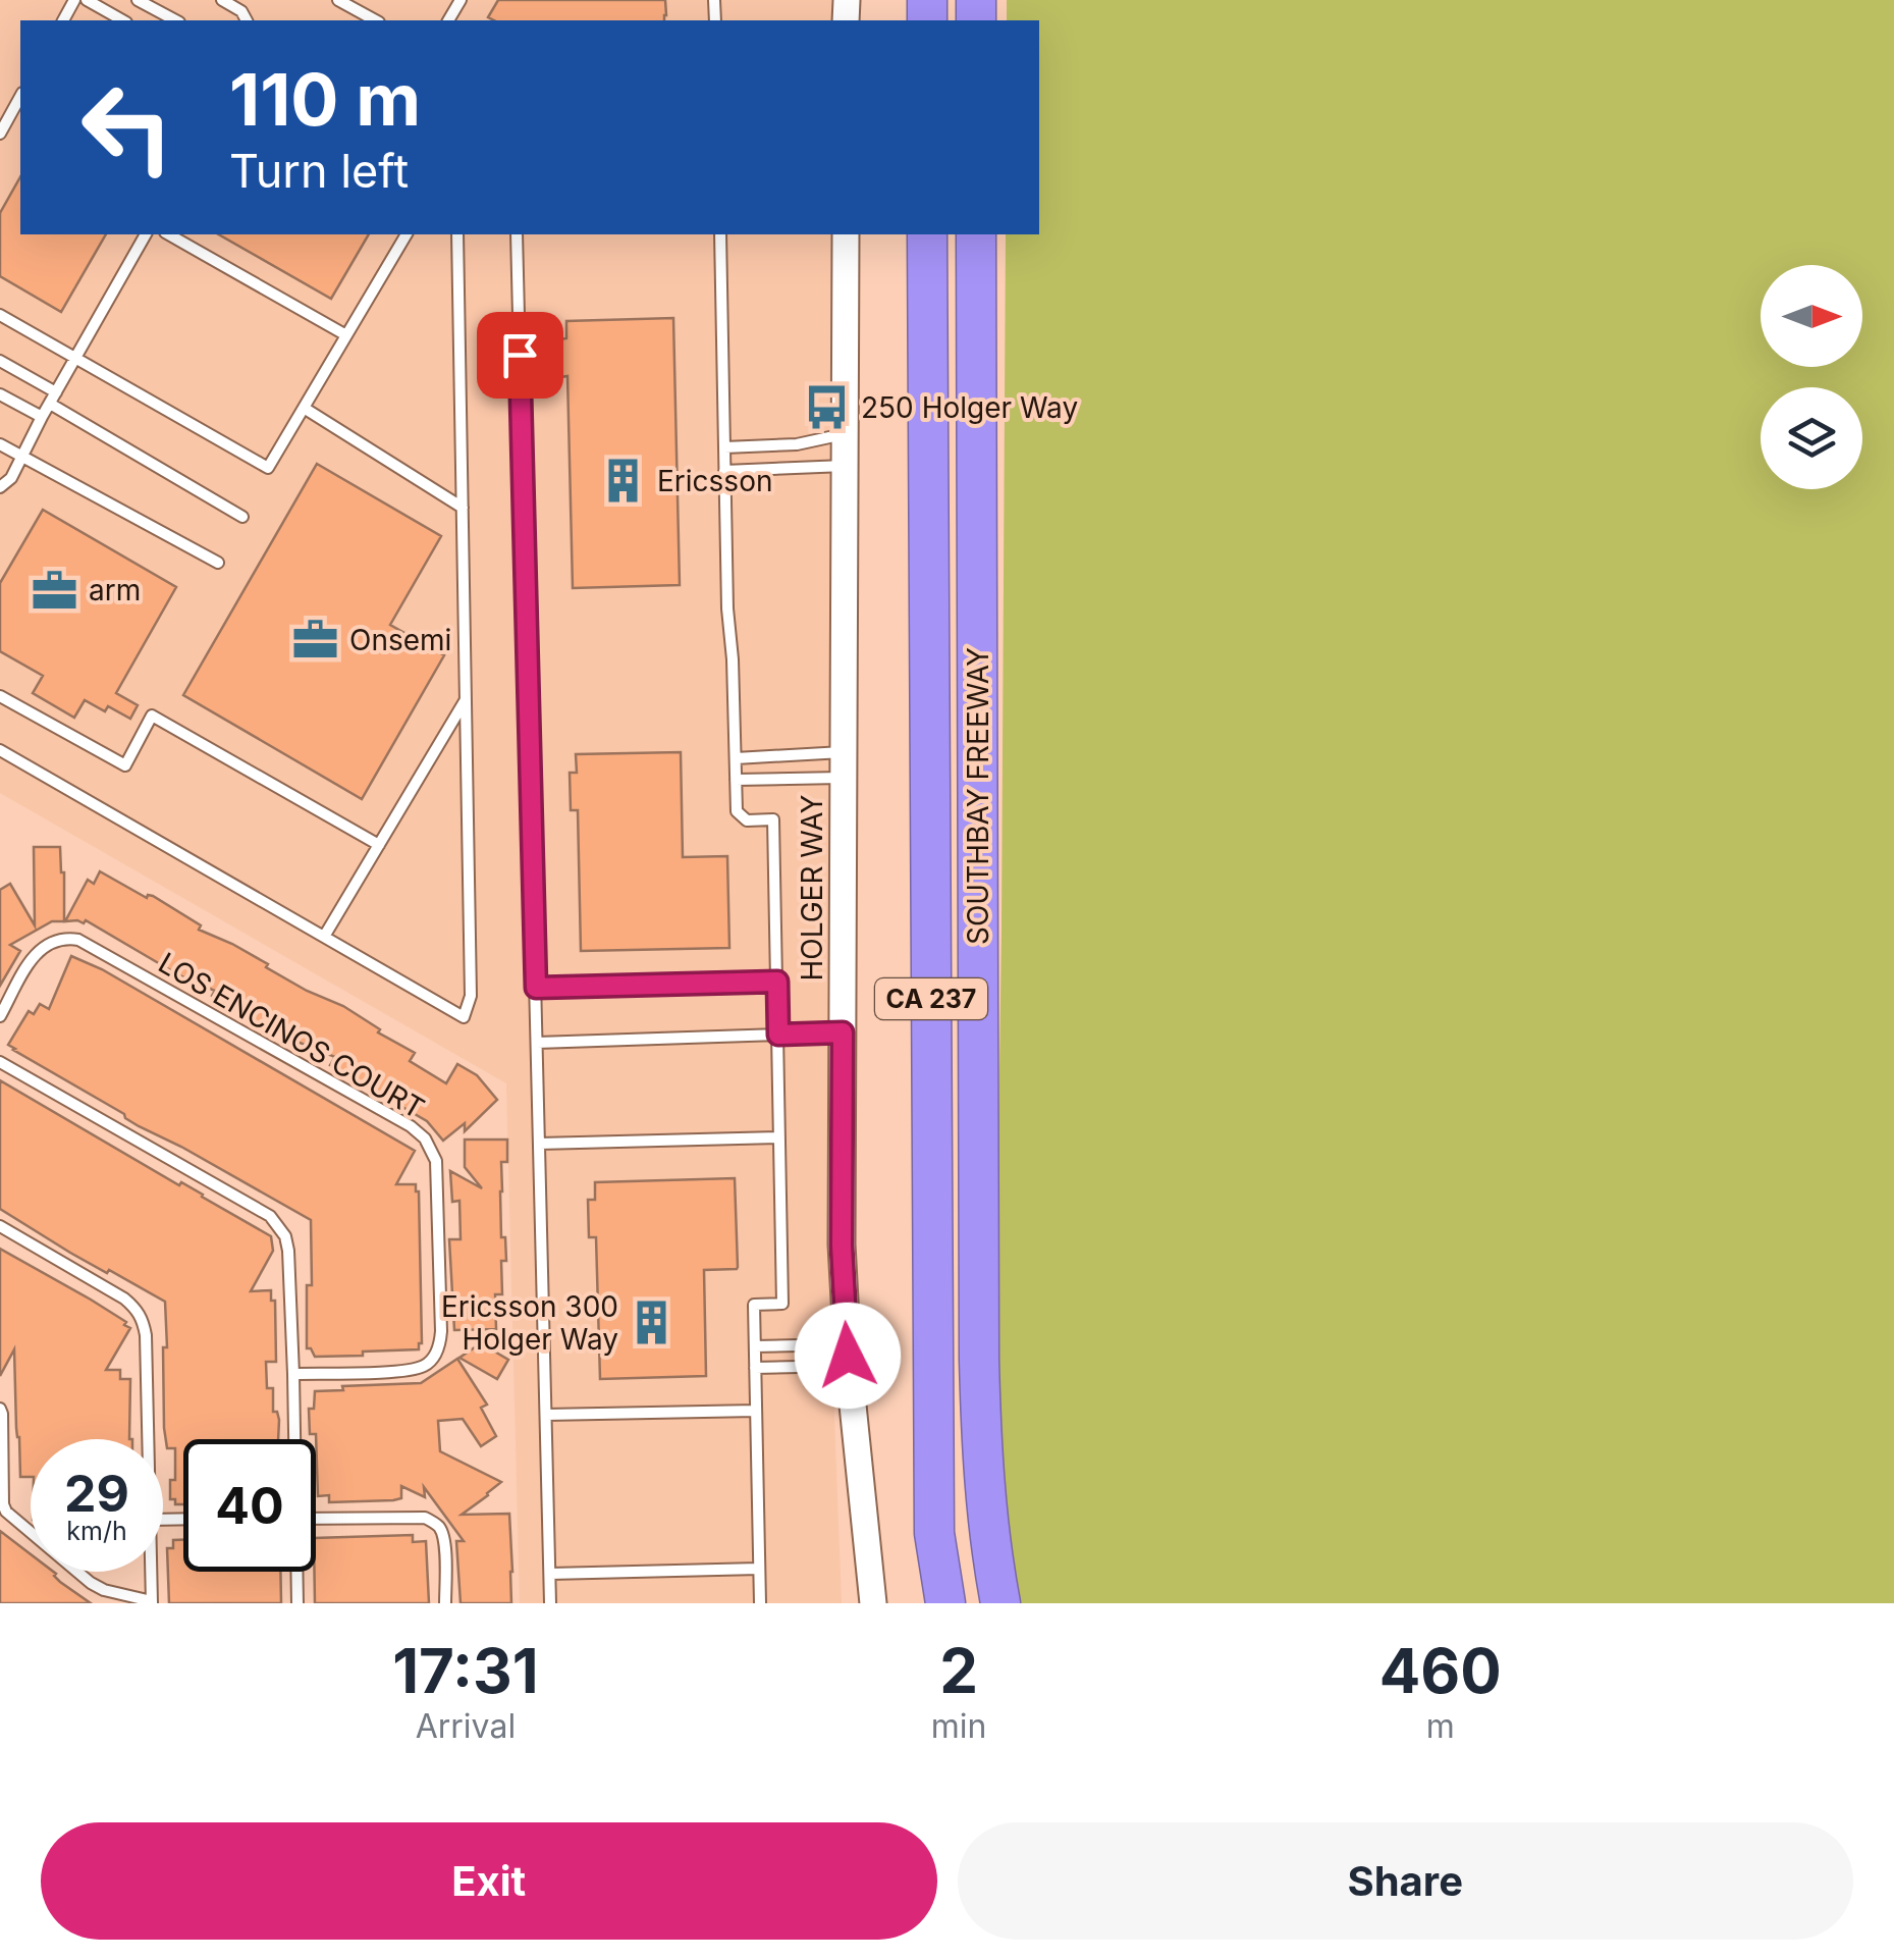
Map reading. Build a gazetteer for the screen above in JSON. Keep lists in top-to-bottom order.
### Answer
{
  "streets": {
    "highway": ["SOUTHBAY FREEWAY", "CA 237"],
    "street": ["HOLGER WAY"],
    "lane": ["LOS ENCINOS COURT"]
  },
  "places": {
    "bus stop": ["250 Holger Way"],
    "building": ["Ericsson", "Ericsson 300 Holger Way"],
    "office": ["arm", "Onsemi"]
  },
  "north": "right",
  "page": {
    "turn": ["110 m", "Turn left"],
    "speed": "29 km/h",
    "limit": "40",
    "eta": [
      "17:31",
      "Arrival",
      "2",
      "min",
      "460",
      "m"
    ],
    "buttons": ["Exit", "Share"]
  }
}
